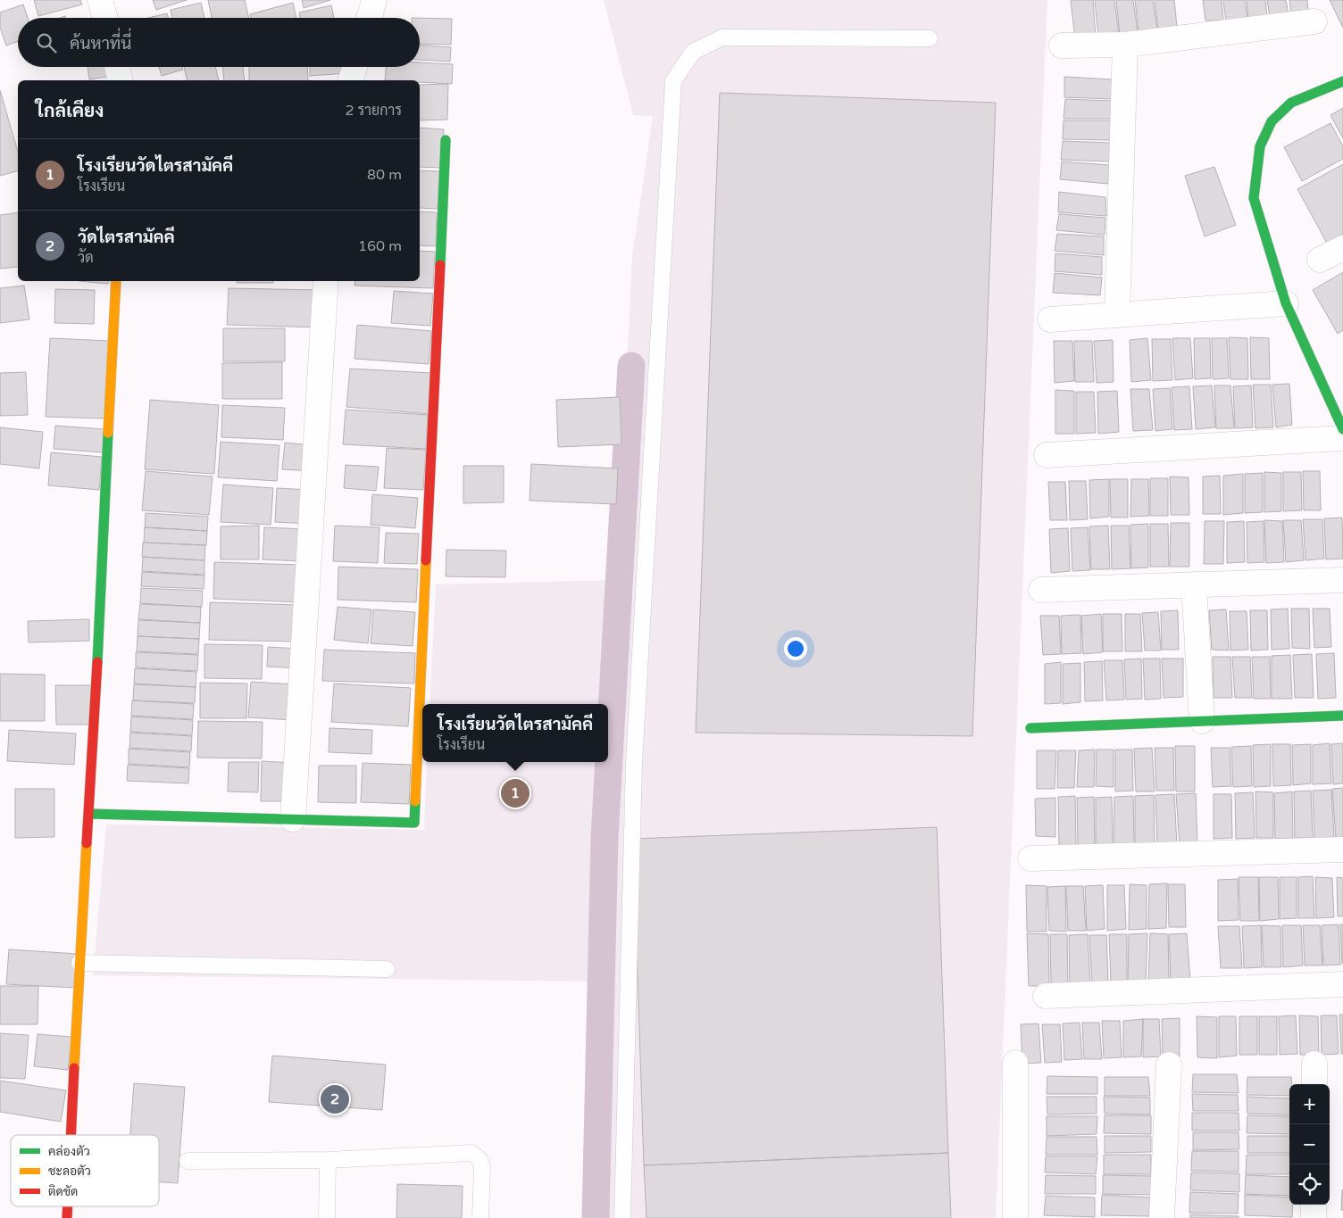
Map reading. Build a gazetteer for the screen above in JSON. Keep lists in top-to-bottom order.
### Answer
{
  "legend": ["คล่องตัว", "ชะลอตัว", "ติดขัด"],
  "page": {
    "search": "ค้นหาที่นี่",
    "heading": ["ใกล้เคียง", "2 รายการ"],
    "list": [
      {
        "mark": "1",
        "name": "โรงเรียนวัดไตรสามัคคี",
        "note": "โรงเรียน",
        "value": "80 m"
      },
      {
        "mark": "2",
        "name": "วัดไตรสามัคคี",
        "note": "วัด",
        "value": "160 m"
      }
    ],
    "popup": ["โรงเรียนวัดไตรสามัคคี", "โรงเรียน"],
    "pins": ["1", "2"],
    "map_buttons": ["+", "−"]
  }
}
